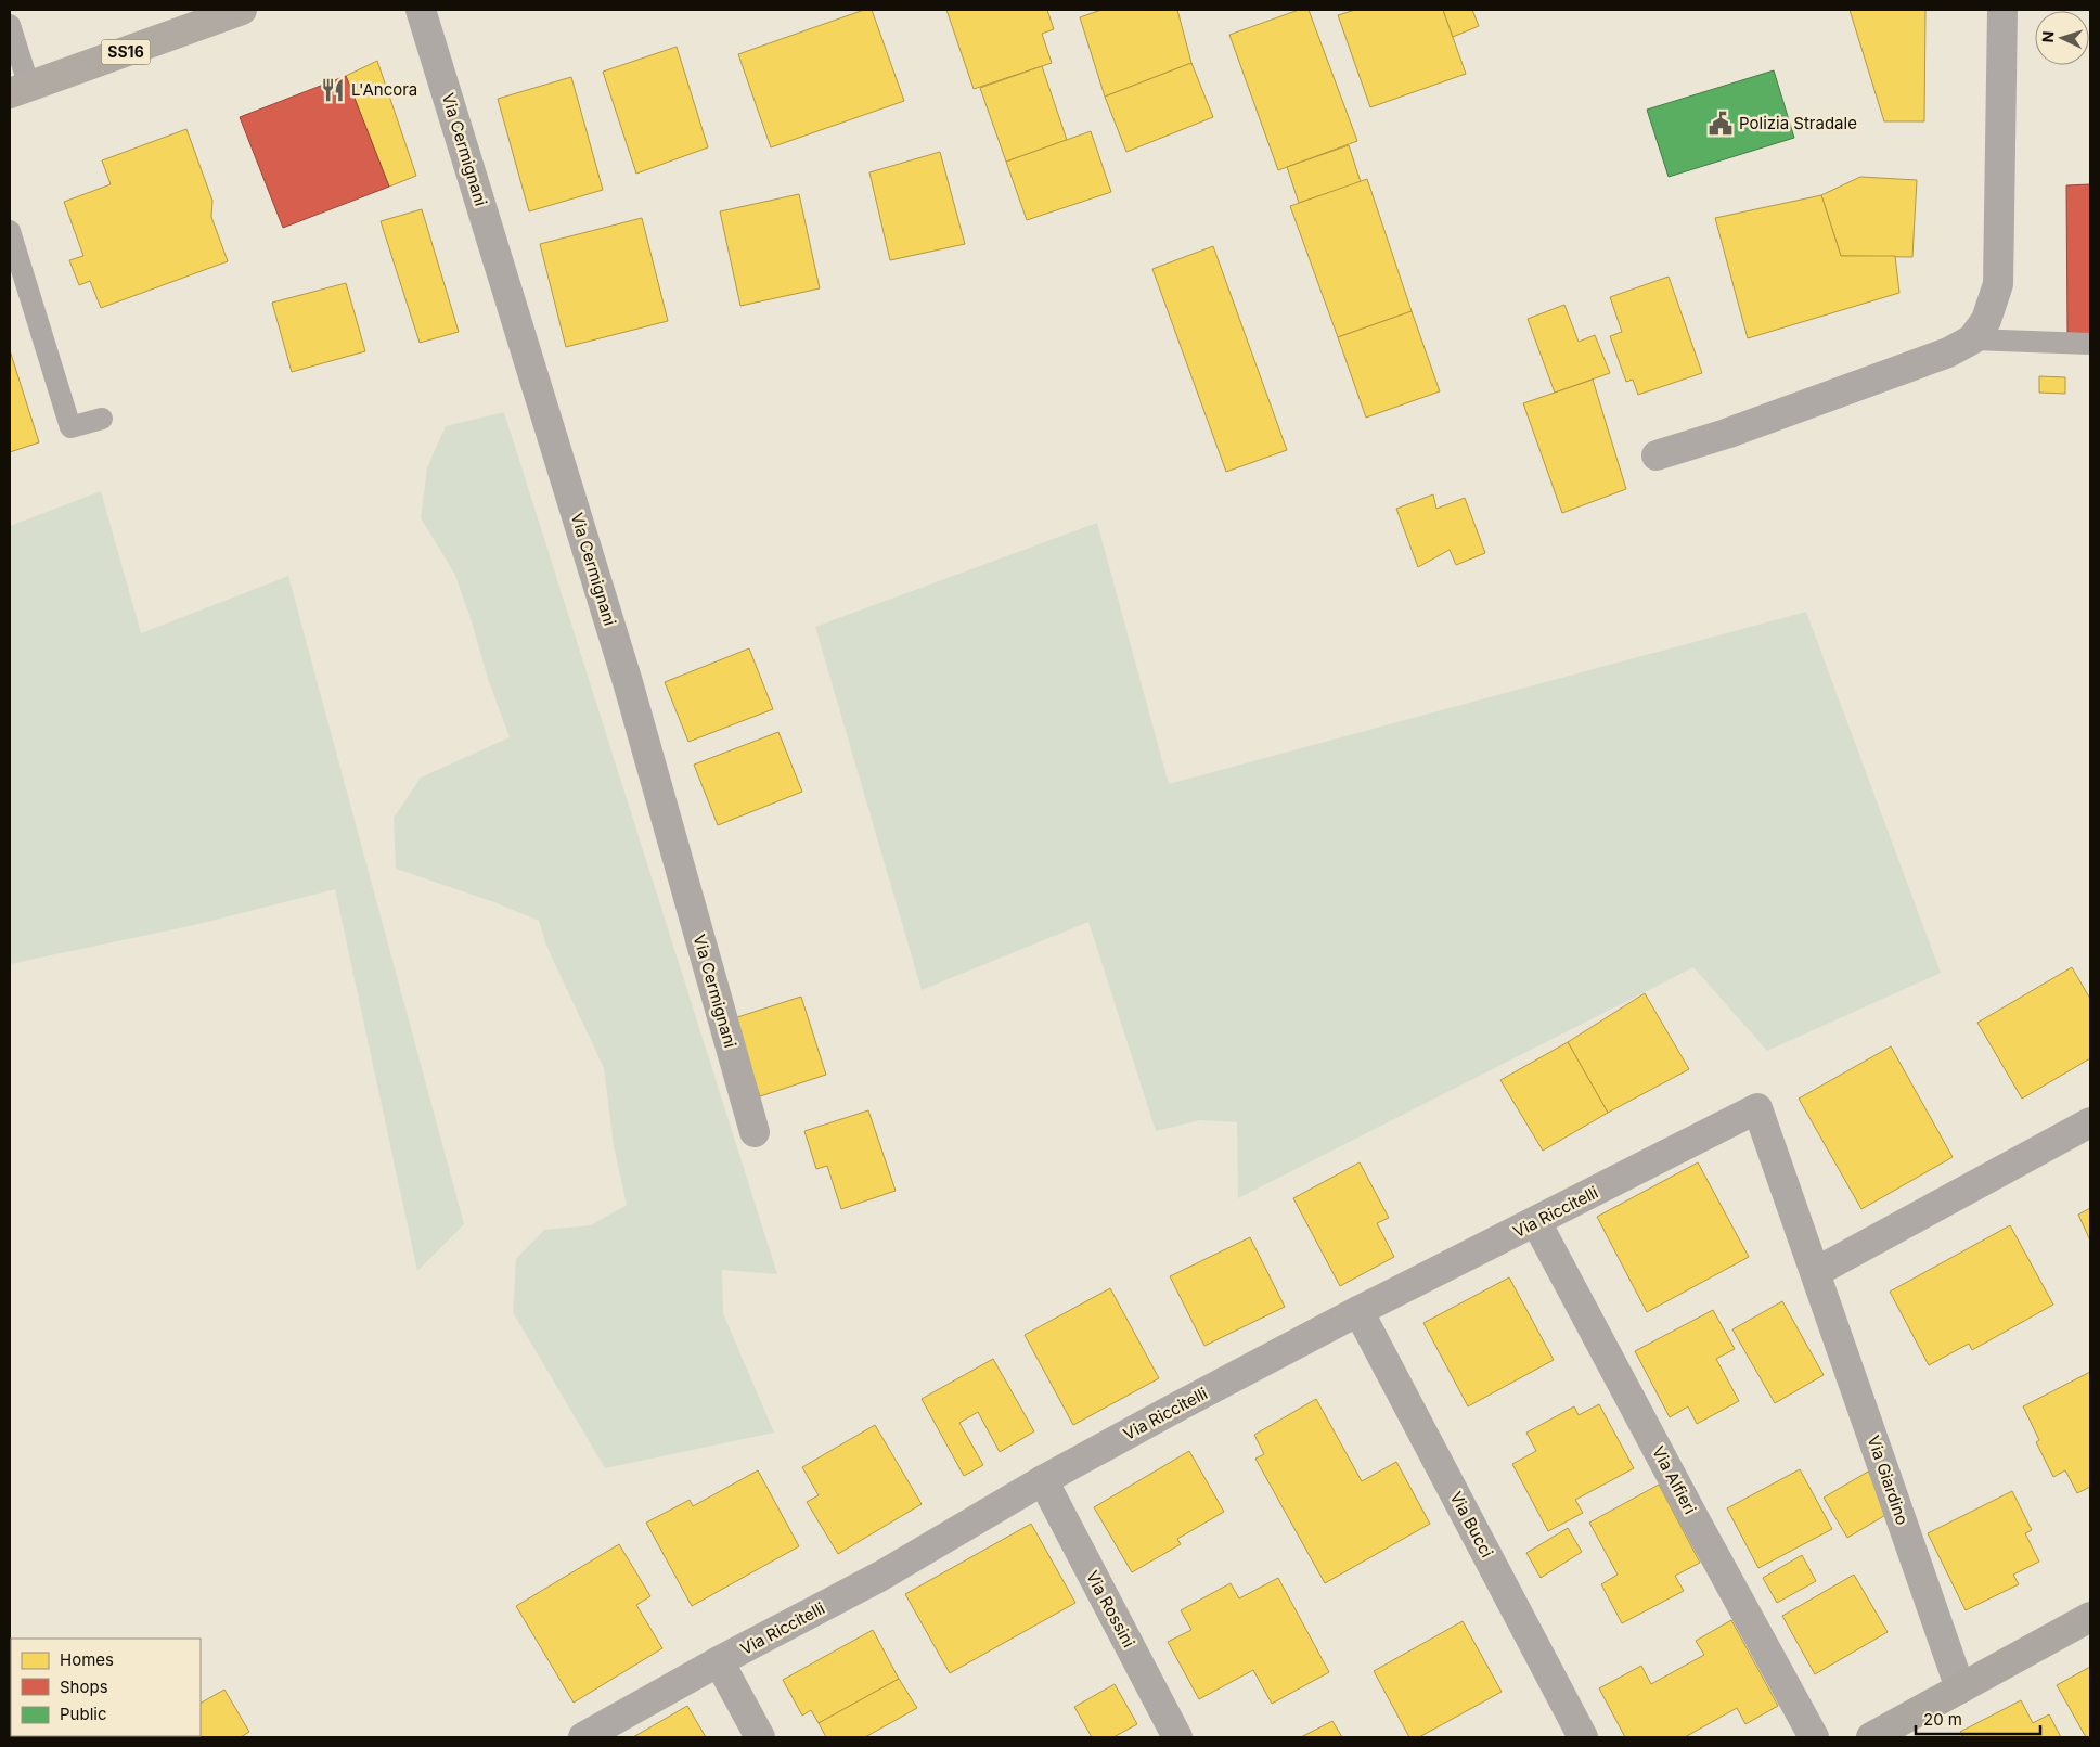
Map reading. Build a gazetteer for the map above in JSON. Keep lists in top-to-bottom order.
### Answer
{
  "streets": {
    "main road": ["SS16"],
    "street": [
      "Via Cermignani",
      "Via Riccitelli",
      "Via Alfieri",
      "Via Giardino",
      "Via Bucci",
      "Via Rossini"
    ]
  },
  "crossings": [
    ["Via Riccitelli", "Via Alfieri"],
    ["Via Riccitelli", "Via Giardino"],
    ["Via Riccitelli", "Via Bucci"],
    ["Via Riccitelli", "Via Rossini"]
  ],
  "places": {
    "restaurant": ["L'Ancora"],
    "public building": ["Polizia Stradale"]
  },
  "legend": ["Homes", "Shops", "Public"],
  "scale_bar": "20 m",
  "north": "left"
}
